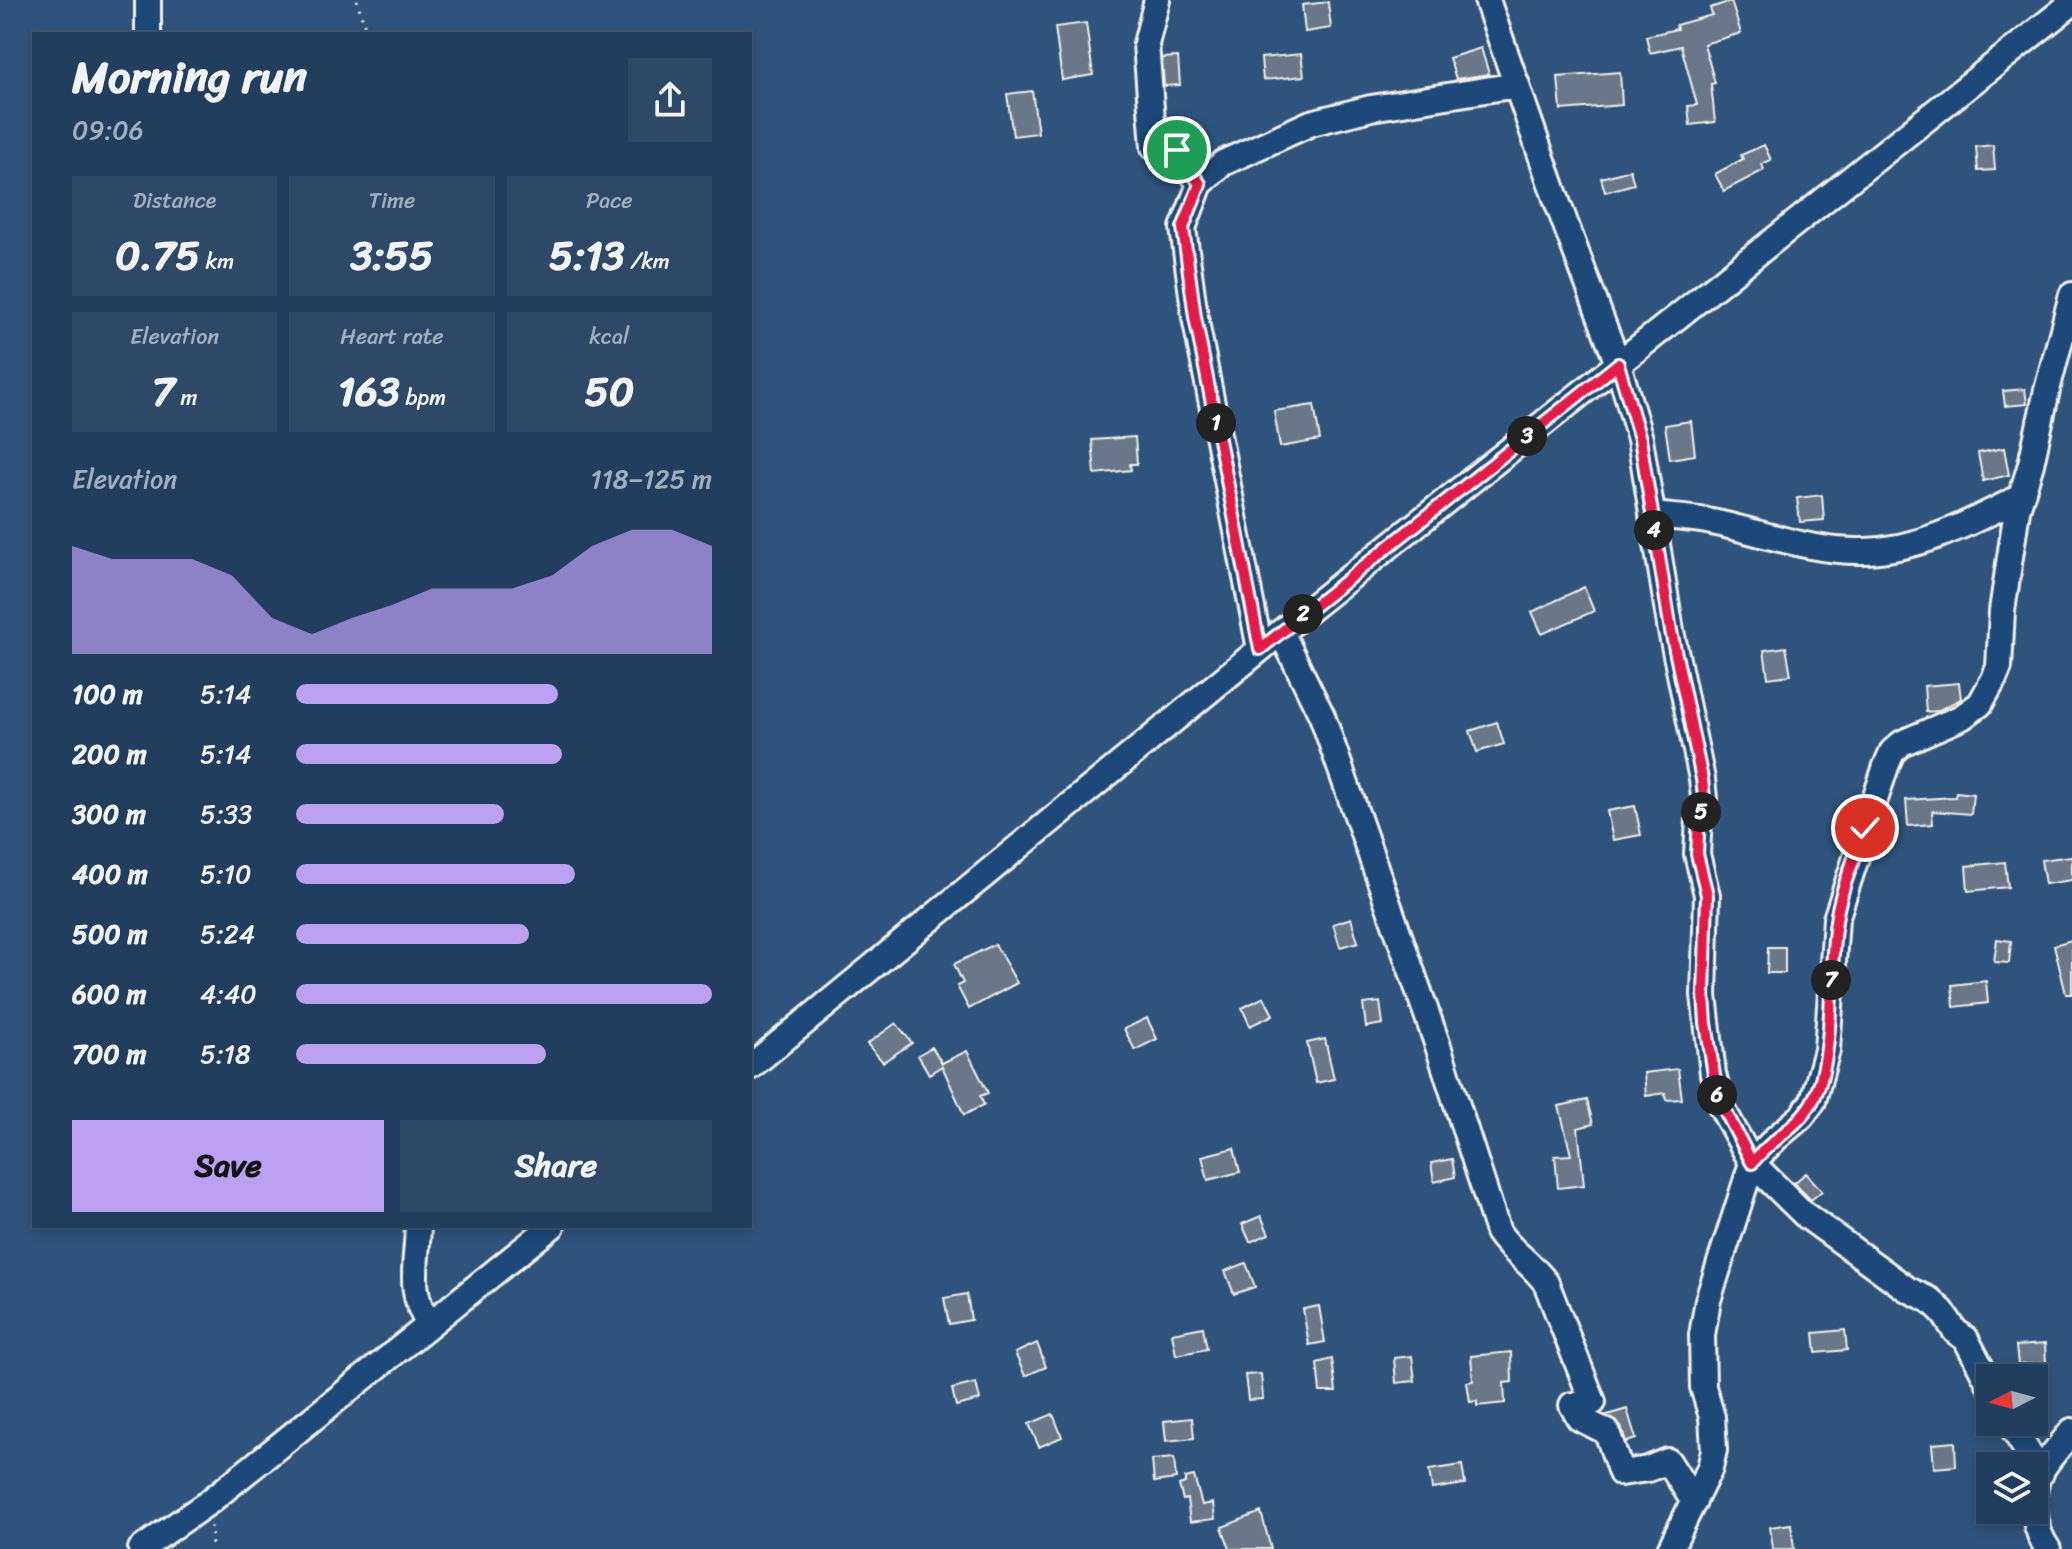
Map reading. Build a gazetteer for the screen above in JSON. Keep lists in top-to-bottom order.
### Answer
{
  "north": "left",
  "page": {
    "heading": ["Morning run", "09:06"],
    "stats": [
      ["Distance", "0.75 km"],
      ["Time", "3:55"],
      ["Pace", "5:13 /km"],
      ["Elevation", "7 m"],
      ["Heart rate", "163 bpm"],
      ["kcal", "50"]
    ],
    "pins": [
      "1",
      "3",
      "4",
      "2",
      "5",
      "7",
      "6"
    ],
    "chart": ["Elevation", "118–125 m"],
    "list": [
      {
        "name": "100 m",
        "note": "5:14"
      },
      {
        "name": "200 m",
        "note": "5:14"
      },
      {
        "name": "300 m",
        "note": "5:33"
      },
      {
        "name": "400 m",
        "note": "5:10"
      },
      {
        "name": "500 m",
        "note": "5:24"
      },
      {
        "name": "600 m",
        "note": "4:40"
      },
      {
        "name": "700 m",
        "note": "5:18"
      }
    ],
    "buttons": ["Save", "Share"]
  }
}
